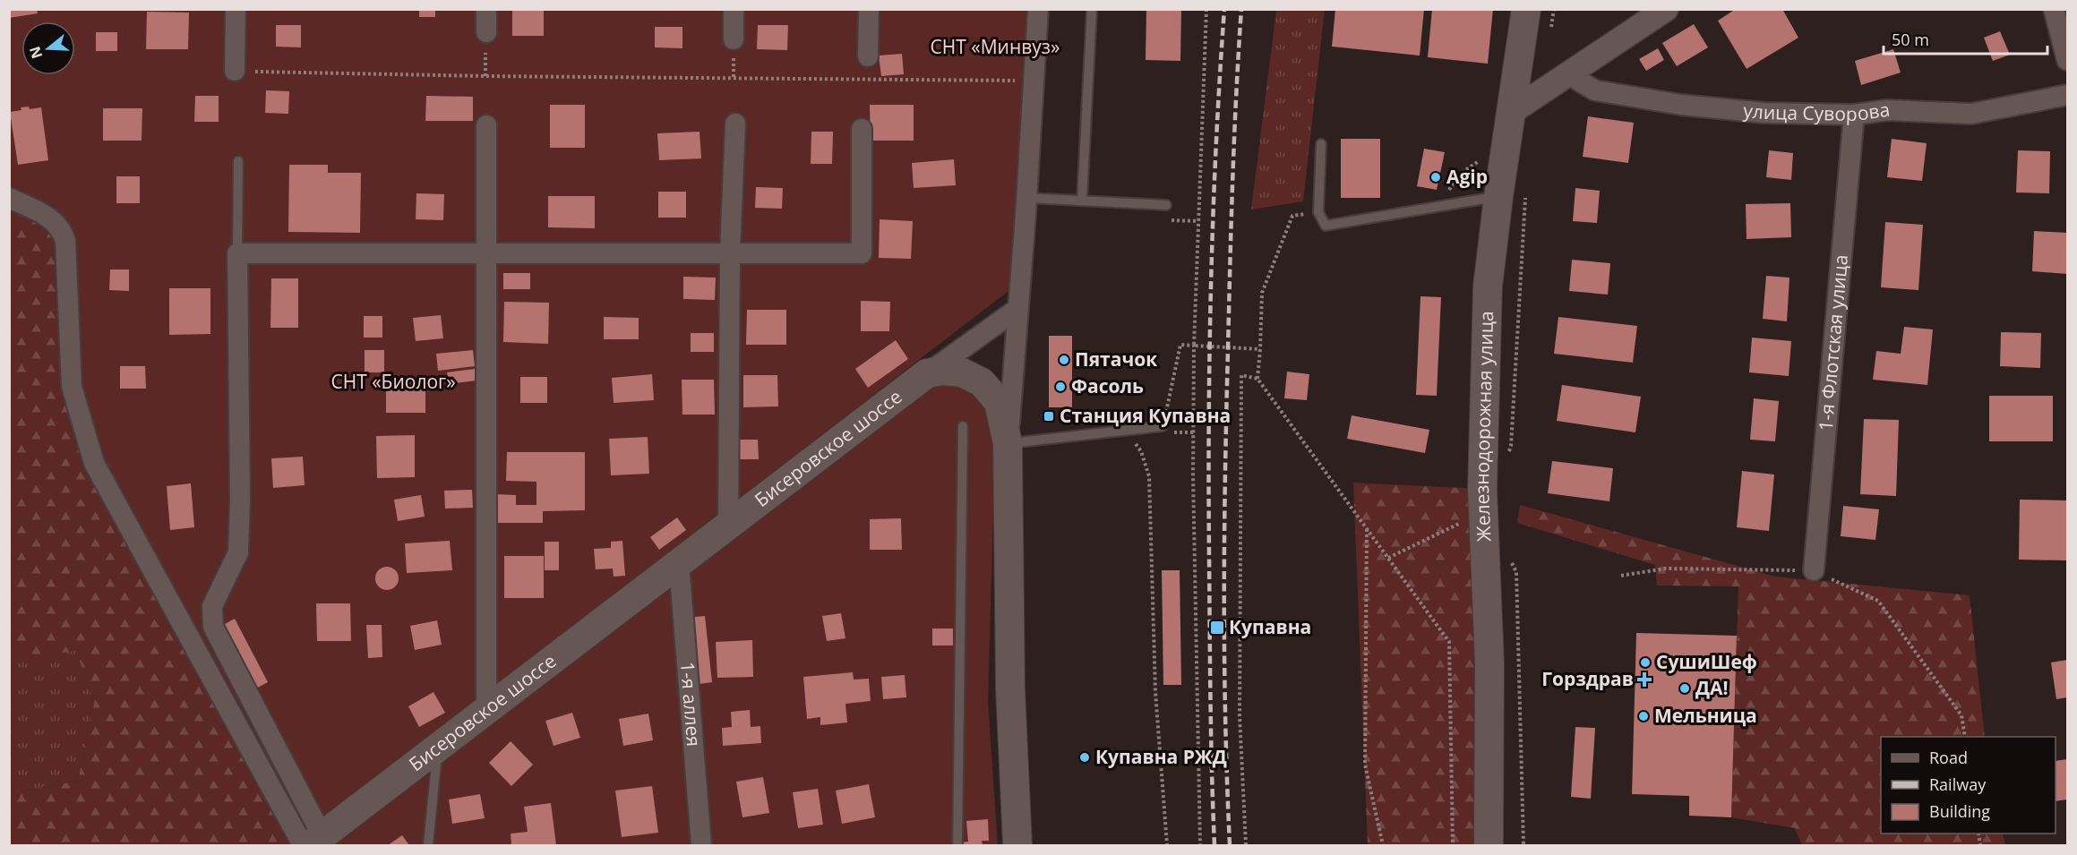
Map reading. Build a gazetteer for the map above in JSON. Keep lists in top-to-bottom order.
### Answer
{
  "streets": {
    "main road": ["Железнодорожная улица", "Бисеровское шоссе"],
    "street": ["улица Суворова", "1-я Флотская улица", "1-я аллея"]
  },
  "crossings": [
    ["улица Суворова", "1-я Флотская улица"],
    ["Бисеровское шоссе", "1-я аллея"]
  ],
  "parks": ["СНТ «Минвуз»", "СНТ «Биолог»"],
  "places": {
    "other": [
      "Agip",
      "Пятачок",
      "Фасоль",
      "СушиШеф",
      "ДА!",
      "Мельница",
      "Купавна РЖД"
    ],
    "transit": ["Станция Купавна", "Купавна"],
    "health": ["Горздрав"]
  },
  "legend": ["Road", "Railway", "Building"],
  "scale_bar": "50 m",
  "north": "left"
}
